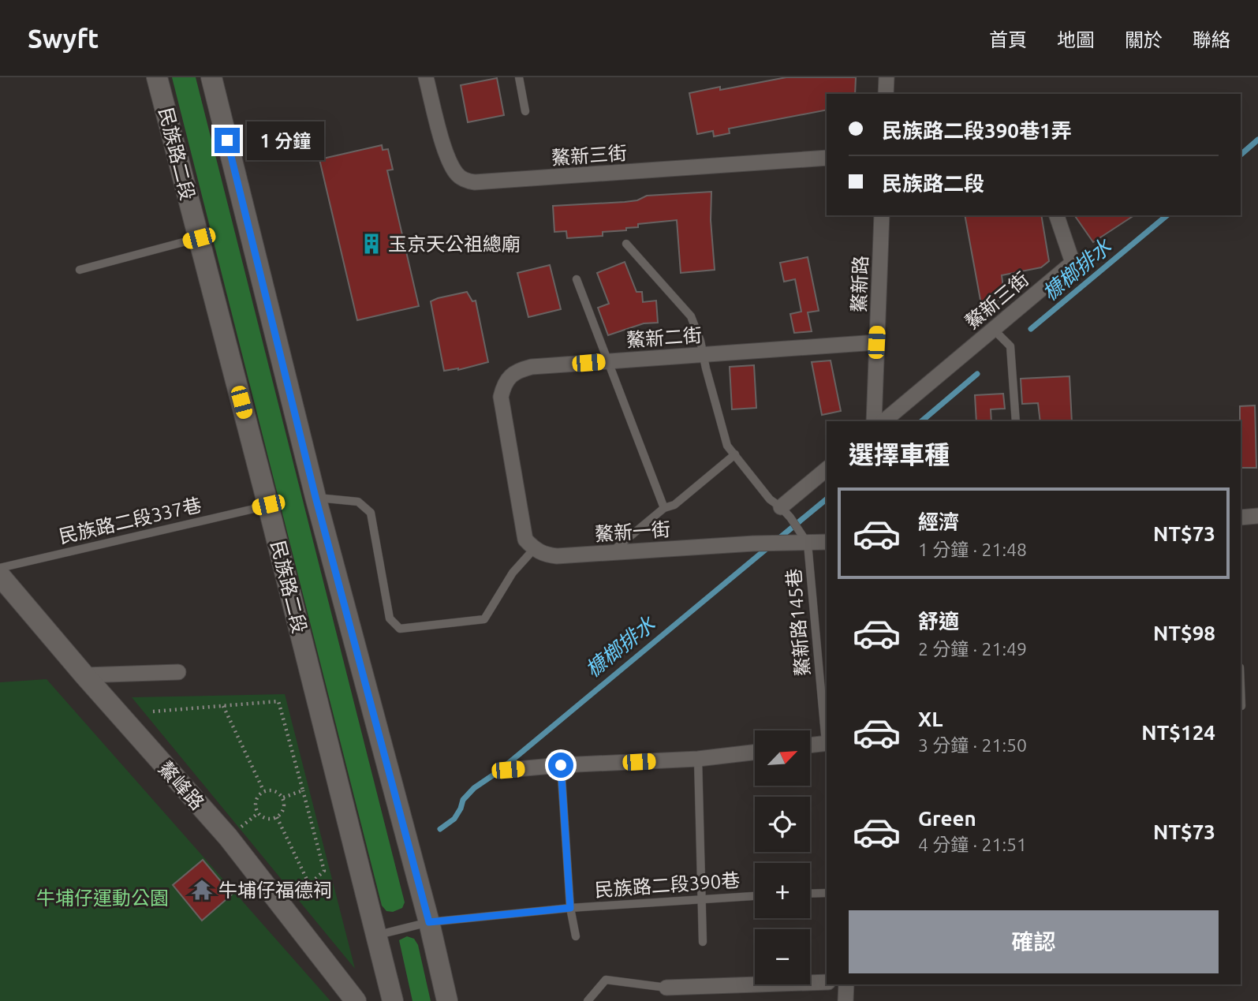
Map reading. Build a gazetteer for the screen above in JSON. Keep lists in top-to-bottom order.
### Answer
{
  "streets": {
    "street": [
      "民族路二段",
      "鰲新三街",
      "鰲新路",
      "鰲新二街",
      "鰲新一街",
      "鰲峰路"
    ],
    "lane": ["民族路二段337巷", "鰲新路145巷", "民族路二段390巷"]
  },
  "crossings": [
    ["民族路二段", "民族路二段337巷"],
    ["民族路二段", "民族路二段390巷"],
    ["鰲新路", "鰲新二街"],
    ["鰲新二街", "鰲新一街"],
    ["鰲新一街", "鰲新路145巷"]
  ],
  "water": ["槺榔排水"],
  "parks": ["牛埔仔運動公園"],
  "places": {
    "building": ["玉京天公祖總廟"],
    "temple": ["牛埔仔福德祠"]
  },
  "north": "top right",
  "page": {
    "header": "Swyft",
    "nav": [
      "首頁",
      "地圖",
      "關於",
      "聯絡"
    ],
    "banner": ["民族路二段390巷1弄", "民族路二段"],
    "bubble": "1 分鐘",
    "heading": "選擇車種",
    "list": [
      {
        "name": "經濟",
        "note": "1 分鐘 · 21:48",
        "value": "NT$73"
      },
      {
        "name": "舒適",
        "note": "2 分鐘 · 21:49",
        "value": "NT$98"
      },
      {
        "name": "XL",
        "note": "3 分鐘 · 21:50",
        "value": "NT$124"
      },
      {
        "name": "Green",
        "note": "4 分鐘 · 21:51",
        "value": "NT$73"
      }
    ],
    "map_buttons": ["+", "−"],
    "buttons": "確認"
  }
}
